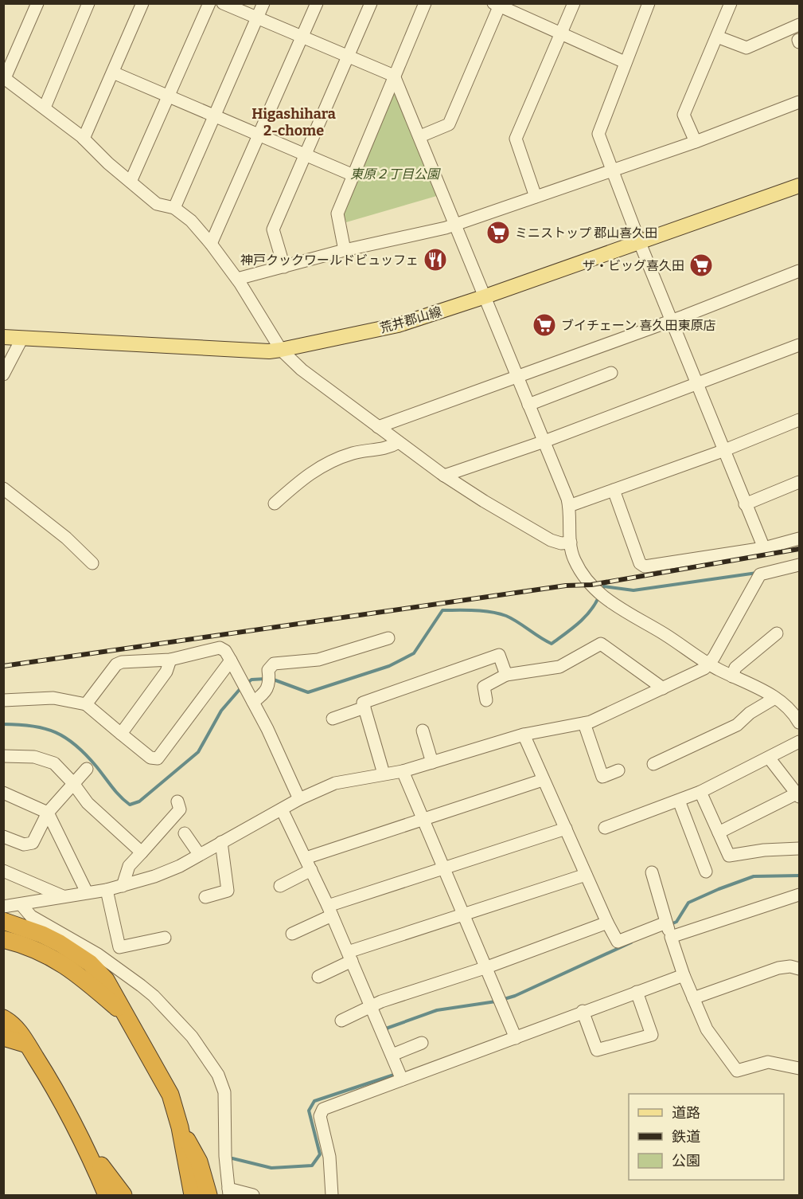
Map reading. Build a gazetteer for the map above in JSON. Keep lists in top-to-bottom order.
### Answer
{
  "streets": {
    "main road": ["荒井郡山線"]
  },
  "districts": ["Higashihara 2-chome"],
  "parks": ["東原２丁目公園"],
  "places": {
    "supermarket": ["ミニストップ 郡山喜久田", "ザ・ビッグ喜久田", "ブイチェーン 喜久田東原店"],
    "restaurant": ["神戸クックワールドビュッフェ"]
  },
  "legend": ["道路", "鉄道", "公園"]
}
